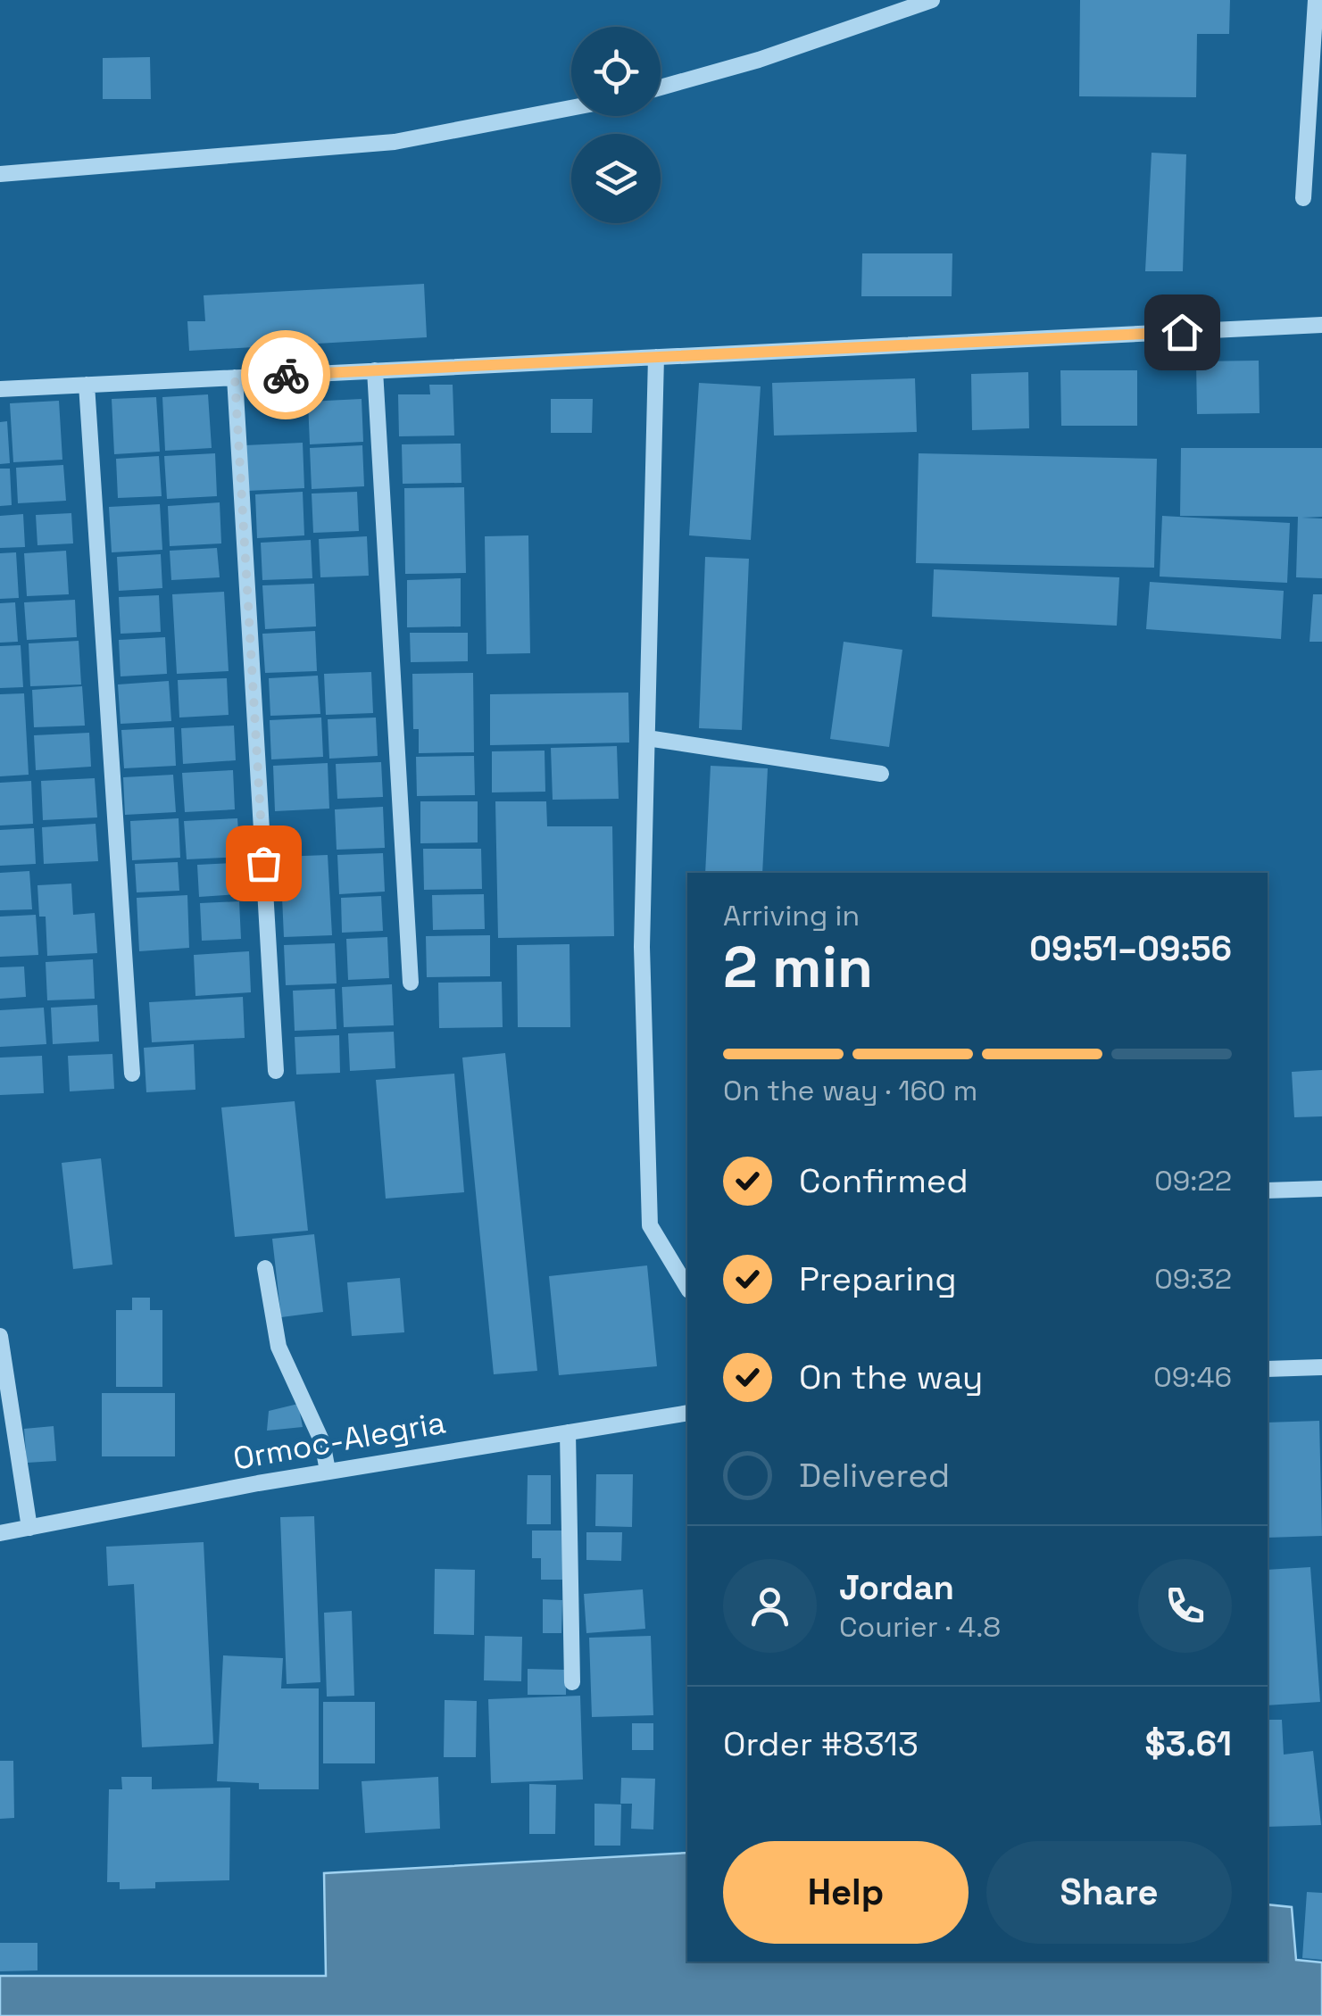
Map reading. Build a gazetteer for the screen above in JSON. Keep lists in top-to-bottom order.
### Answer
{
  "streets": {
    "street": ["Ormoc-Alegria"]
  },
  "page": {
    "heading": ["2 min", "Arriving in", "09:51–09:56"],
    "panel": [
      "Jordan",
      "Courier · 4.8",
      "Order #8313",
      "$3.61"
    ],
    "bar": "On the way · 160 m",
    "list": [
      ["Confirmed", "09:22"],
      ["Preparing", "09:32"],
      ["On the way", "09:46"],
      "Delivered"
    ],
    "buttons": ["Help", "Share"]
  }
}
